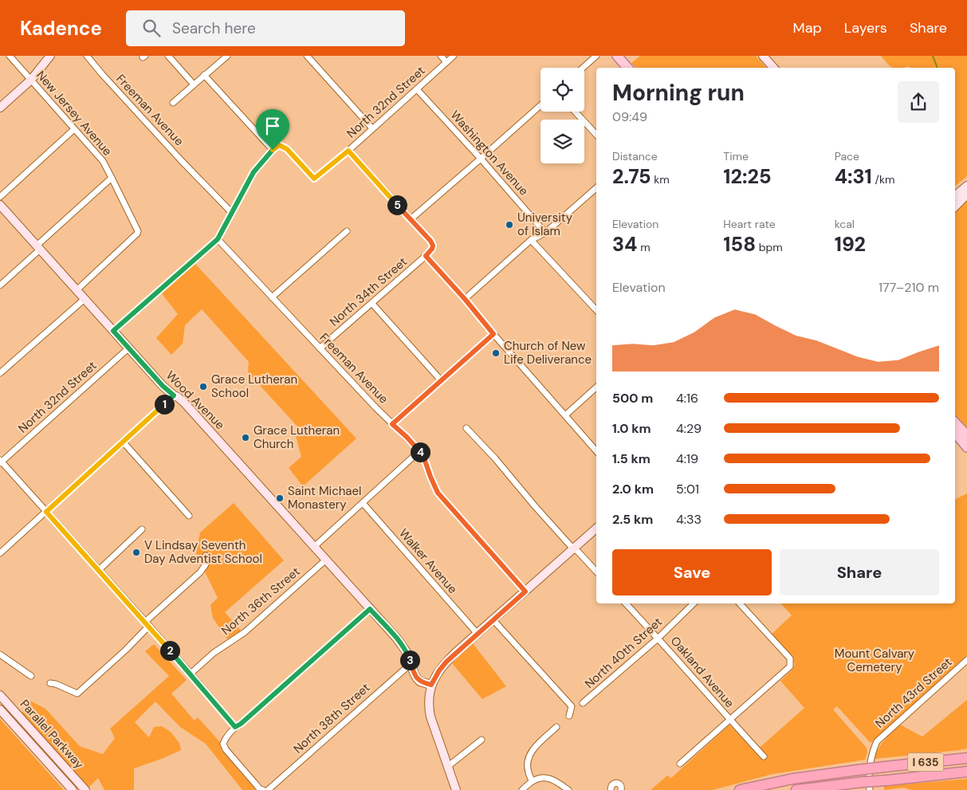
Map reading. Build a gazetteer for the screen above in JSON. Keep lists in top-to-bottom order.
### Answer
{
  "streets": {
    "highway": ["I 635"],
    "street": [
      "North 32nd Street",
      "Freeman Avenue",
      "New Jersey Avenue",
      "Washington Avenue",
      "North 34th Street",
      "Wood Avenue",
      "Walker Avenue",
      "North 36th Street",
      "North 40th Street",
      "Oakland Avenue",
      "North 43rd Street",
      "North 38th Street",
      "Parallel Parkway"
    ]
  },
  "crossings": [
    ["North 32nd Street", "Washington Avenue"],
    ["North 32nd Street", "Wood Avenue"],
    ["Freeman Avenue", "North 34th Street"],
    ["New Jersey Avenue", "Wood Avenue"],
    ["Wood Avenue", "North 36th Street"],
    ["Wood Avenue", "North 38th Street"],
    ["North 40th Street", "Oakland Avenue"]
  ],
  "parks": ["Mount Calvary Cemetery"],
  "places": [
    "University of Islam",
    "Church of New Life Deliverance",
    "Grace Lutheran School",
    "Grace Lutheran Church",
    "Saint Michael Monastery",
    "V Lindsay Seventh Day Adventist School"
  ],
  "page": {
    "header": "Kadence",
    "search": "Search here",
    "nav": ["Map", "Layers", "Share"],
    "heading": ["Morning run", "09:49"],
    "stats": [
      ["Distance", "2.75 km"],
      ["Time", "12:25"],
      ["Pace", "4:31 /km"],
      ["Elevation", "34 m"],
      ["Heart rate", "158 bpm"],
      ["kcal", "192"]
    ],
    "pins": [
      "5",
      "1",
      "4",
      "2",
      "3"
    ],
    "chart": ["Elevation", "177–210 m"],
    "list": [
      {
        "name": "500 m",
        "note": "4:16"
      },
      {
        "name": "1.0 km",
        "note": "4:29"
      },
      {
        "name": "1.5 km",
        "note": "4:19"
      },
      {
        "name": "2.0 km",
        "note": "5:01"
      },
      {
        "name": "2.5 km",
        "note": "4:33"
      }
    ],
    "buttons": ["Save", "Share"]
  }
}
